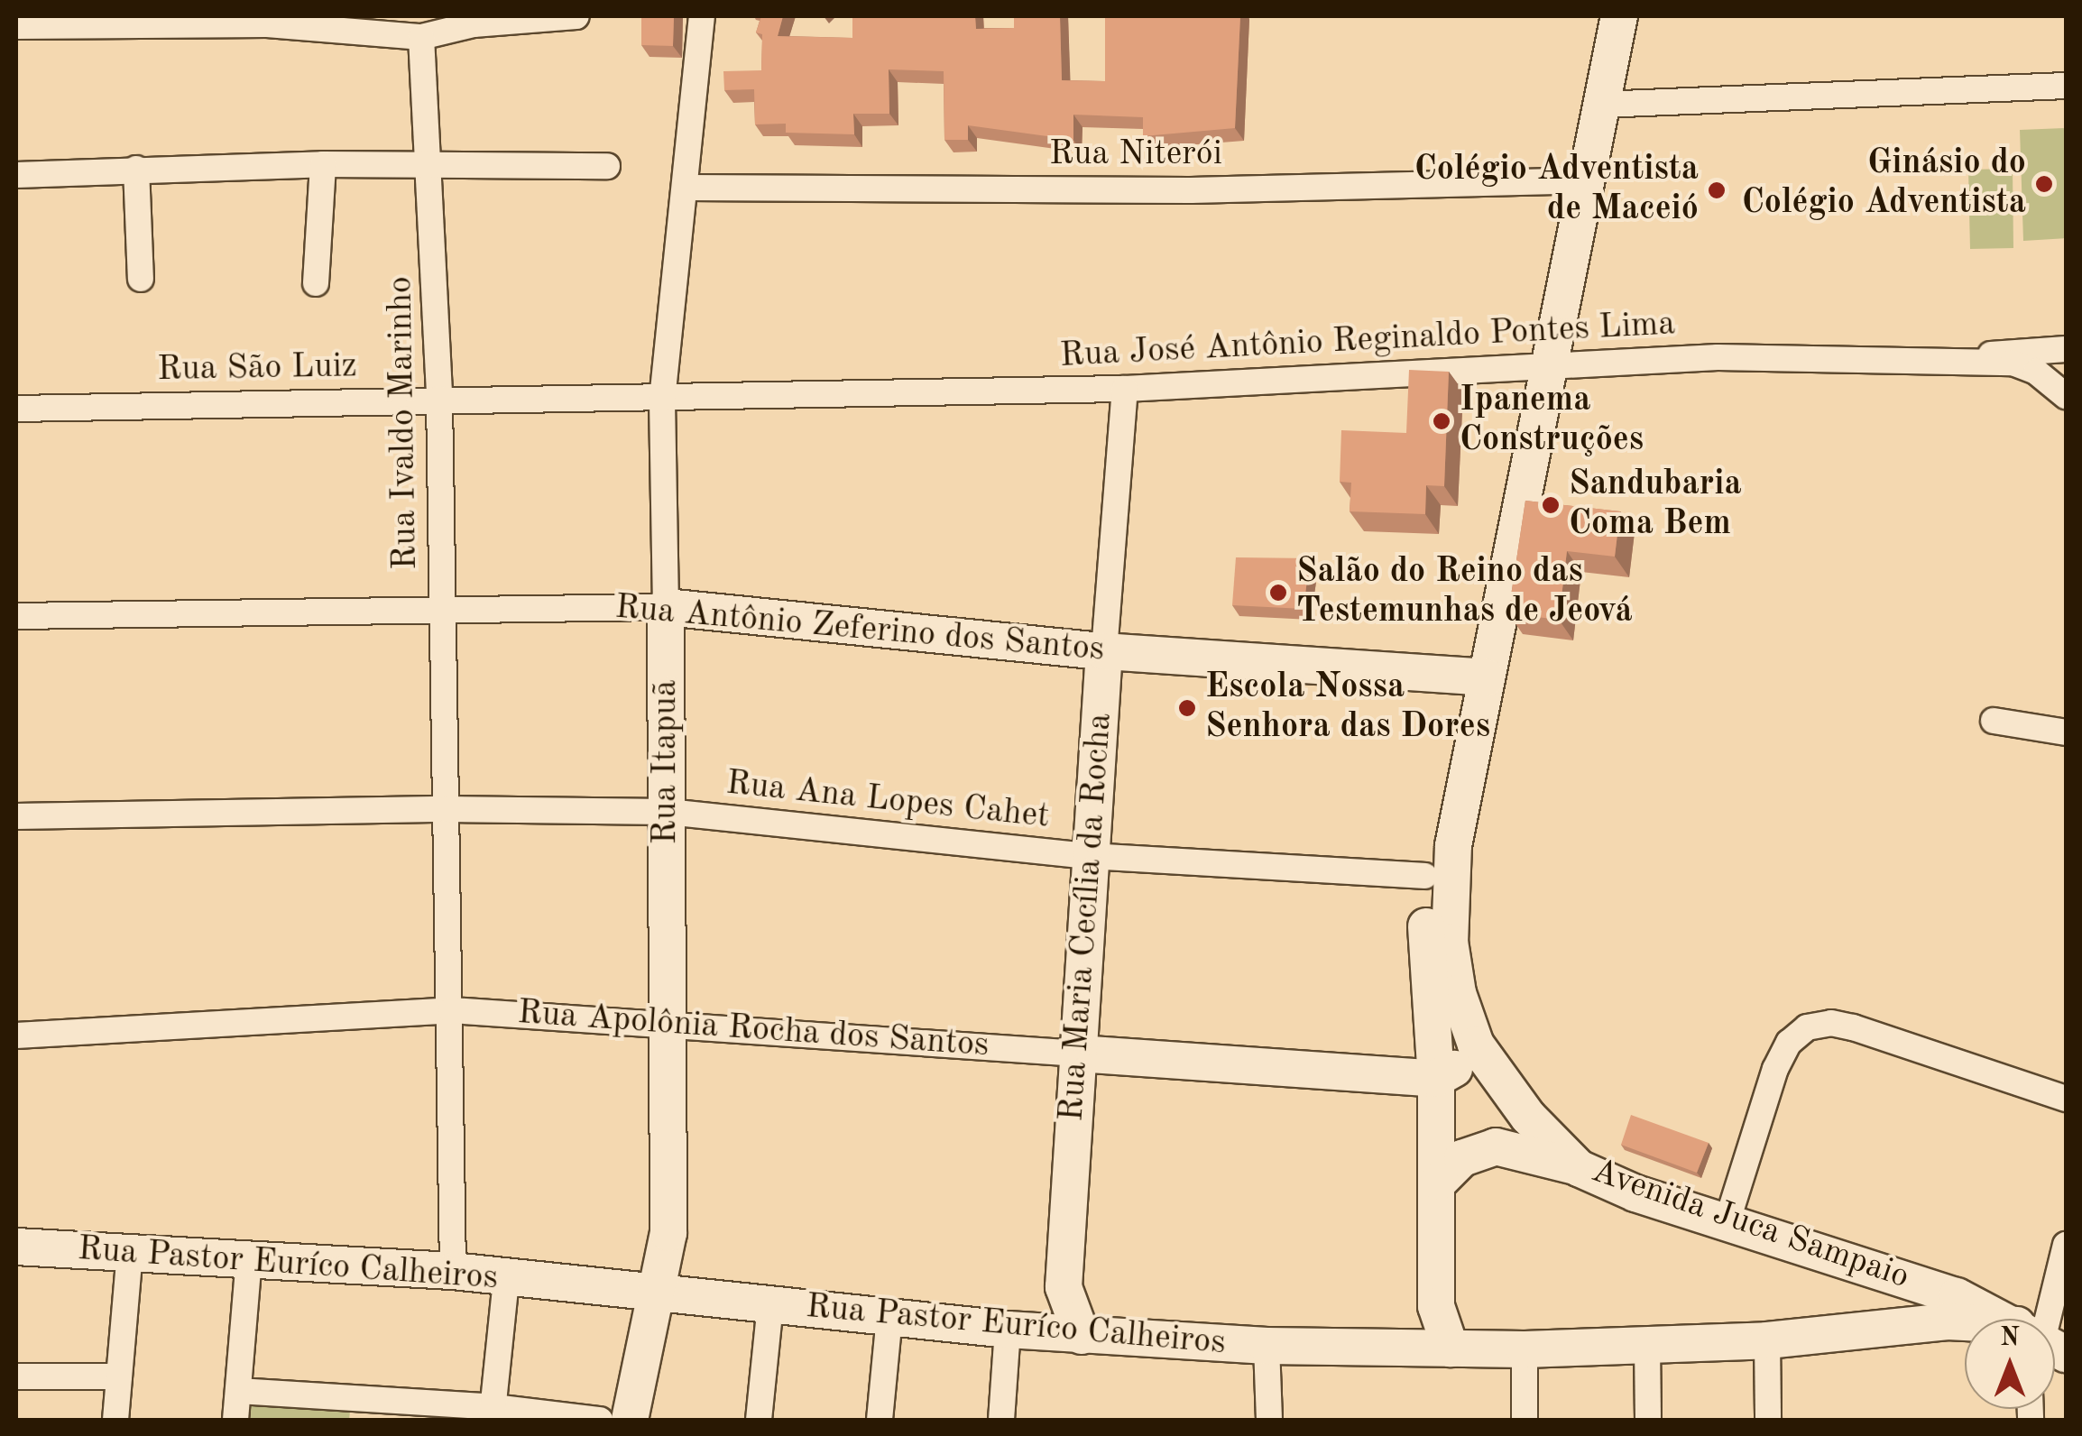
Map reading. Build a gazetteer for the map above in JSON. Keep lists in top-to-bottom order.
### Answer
{
  "streets": {
    "main road": [
      "Rua Antônio Zeferino dos Santos",
      "Rua Itapuã",
      "Rua Maria Cecília da Rocha",
      "Rua Apolônia Rocha dos Santos",
      "Avenida Juca Sampaio",
      "Rua Pastor Euríco Calheiros"
    ],
    "street": [
      "Rua Niterói",
      "Rua José Antônio Reginaldo Pontes Lima",
      "Rua São Luiz",
      "Rua Ivaldo Marinho",
      "Rua Ana Lopes Cahet"
    ]
  },
  "crossings": [
    ["Rua Niterói", "Rua Itapuã"],
    ["Rua Niterói", "Avenida Juca Sampaio"],
    ["Rua José Antônio Reginaldo Pontes Lima", "Rua São Luiz"],
    ["Rua José Antônio Reginaldo Pontes Lima", "Rua Itapuã"],
    ["Rua José Antônio Reginaldo Pontes Lima", "Rua Maria Cecília da Rocha"],
    ["Rua José Antônio Reginaldo Pontes Lima", "Avenida Juca Sampaio"],
    ["Rua São Luiz", "Rua Ivaldo Marinho"],
    ["Rua São Luiz", "Rua Itapuã"],
    ["Rua Ivaldo Marinho", "Rua Antônio Zeferino dos Santos"],
    ["Rua Ivaldo Marinho", "Rua Apolônia Rocha dos Santos"],
    ["Rua Ivaldo Marinho", "Rua Pastor Euríco Calheiros"],
    ["Rua Antônio Zeferino dos Santos", "Rua Itapuã"],
    ["Rua Antônio Zeferino dos Santos", "Rua Maria Cecília da Rocha"],
    ["Rua Antônio Zeferino dos Santos", "Avenida Juca Sampaio"],
    ["Rua Itapuã", "Rua Ana Lopes Cahet"],
    ["Rua Itapuã", "Rua Apolônia Rocha dos Santos"],
    ["Rua Itapuã", "Rua Pastor Euríco Calheiros"],
    ["Rua Ana Lopes Cahet", "Rua Maria Cecília da Rocha"],
    ["Rua Ana Lopes Cahet", "Avenida Juca Sampaio"],
    ["Rua Maria Cecília da Rocha", "Rua Apolônia Rocha dos Santos"],
    ["Rua Maria Cecília da Rocha", "Rua Pastor Euríco Calheiros"],
    ["Rua Apolônia Rocha dos Santos", "Avenida Juca Sampaio"],
    ["Avenida Juca Sampaio", "Rua Pastor Euríco Calheiros"]
  ],
  "places": [
    "Ginásio do Colégio Adventista",
    "Colégio Adventista de Maceió",
    "Ipanema Construções",
    "Sandubaria Coma Bem",
    "Salão do Reino das Testemunhas de Jeová",
    "Escola Nossa Senhora das Dores"
  ],
  "north": "top"
}
